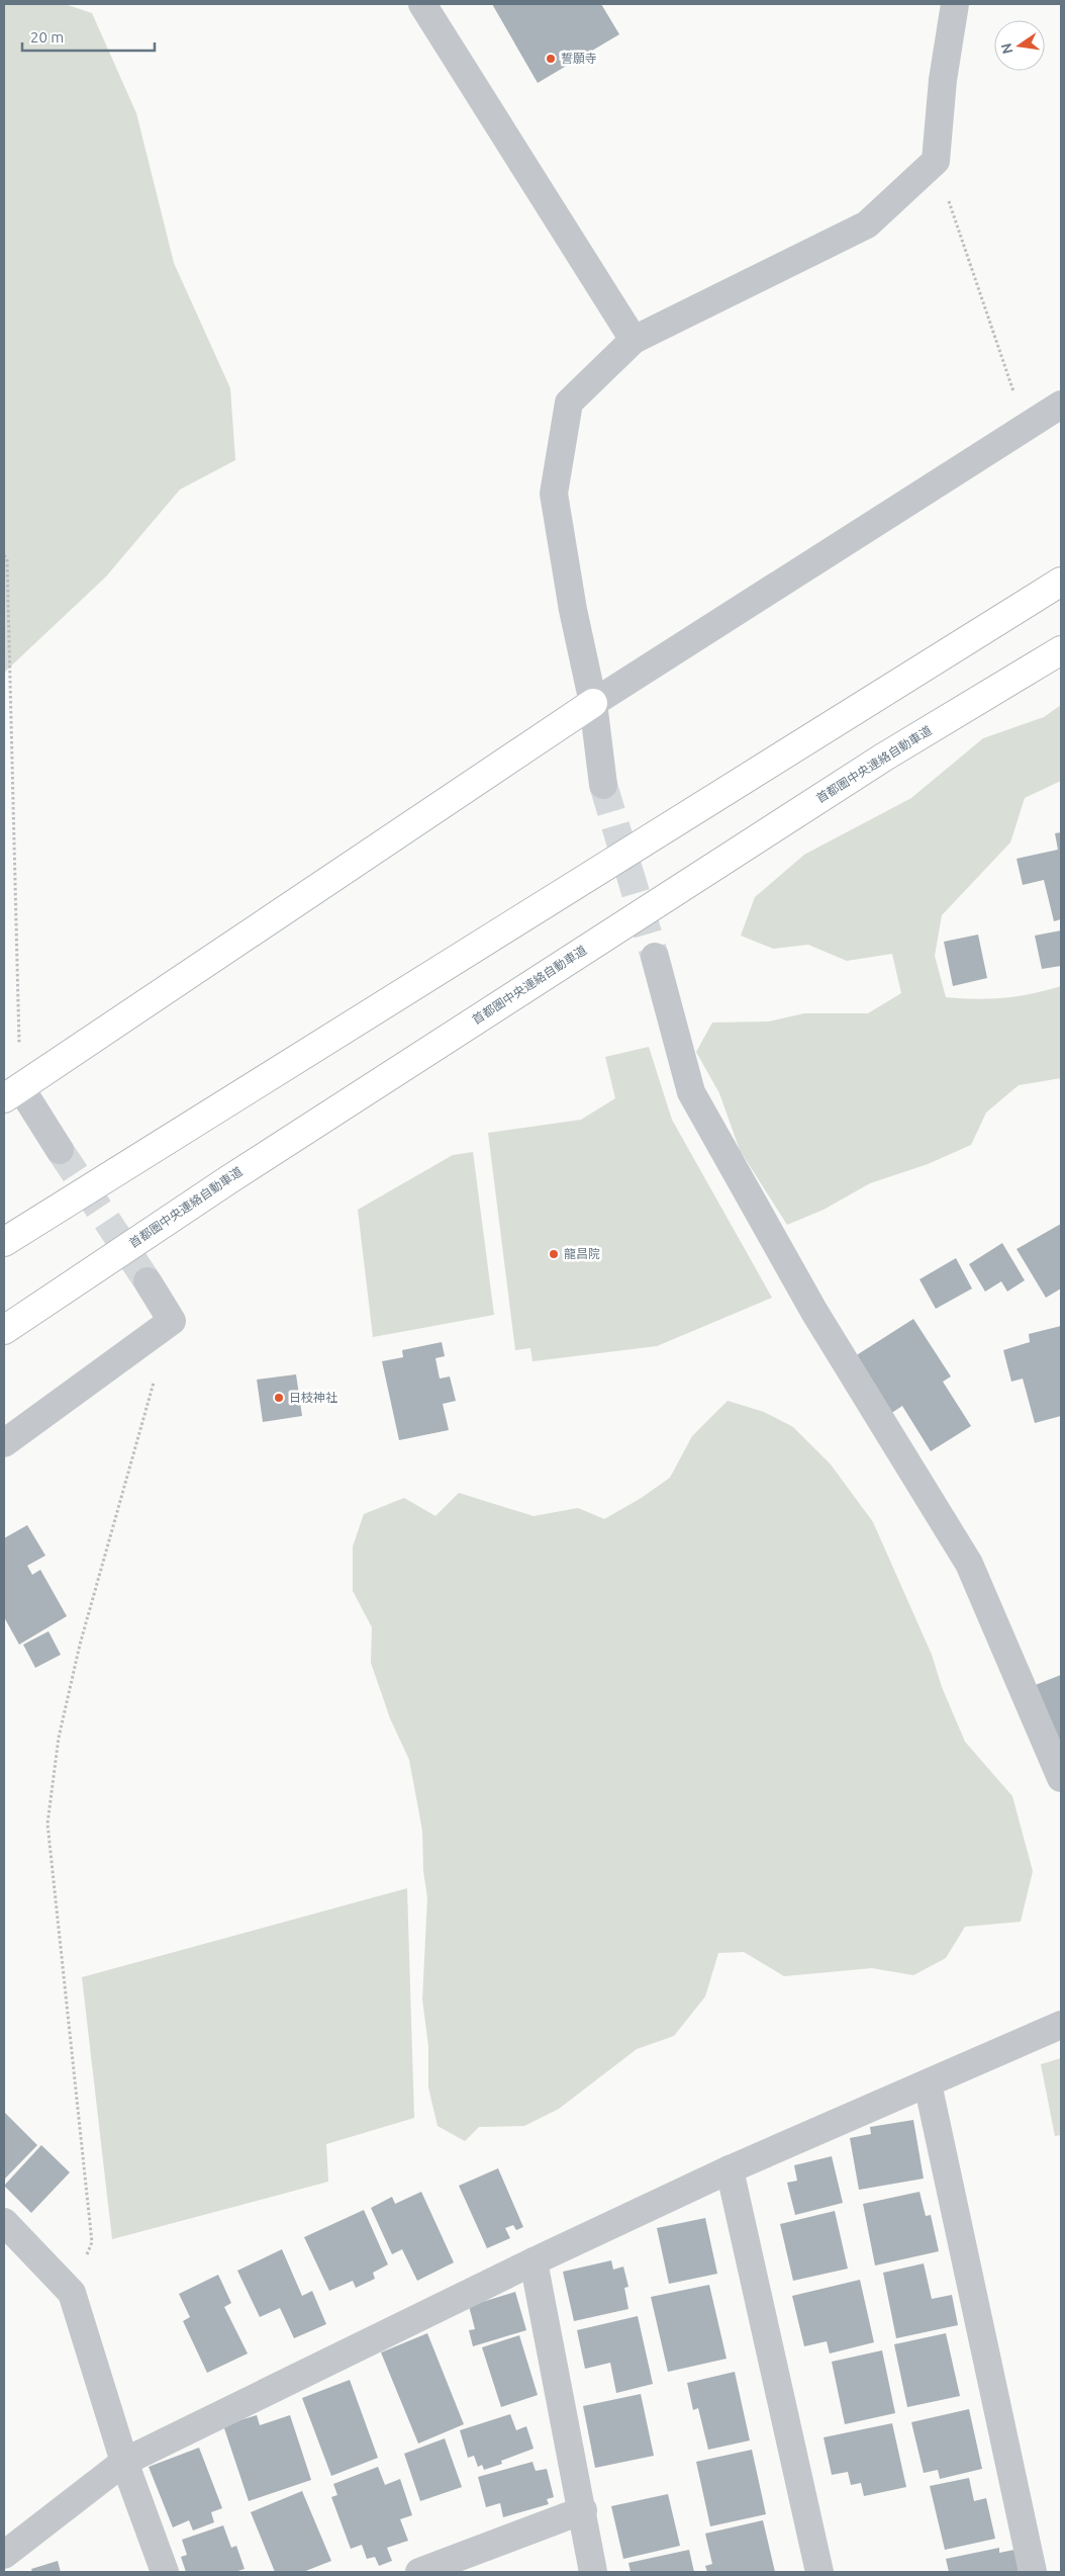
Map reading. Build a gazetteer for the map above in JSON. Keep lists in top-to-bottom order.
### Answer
{
  "streets": {
    "main road": ["首都圏中央連絡自動車道"]
  },
  "places": ["誓願寺", "龍昌院", "日枝神社"],
  "scale_bar": "20 m",
  "north": "left"
}
